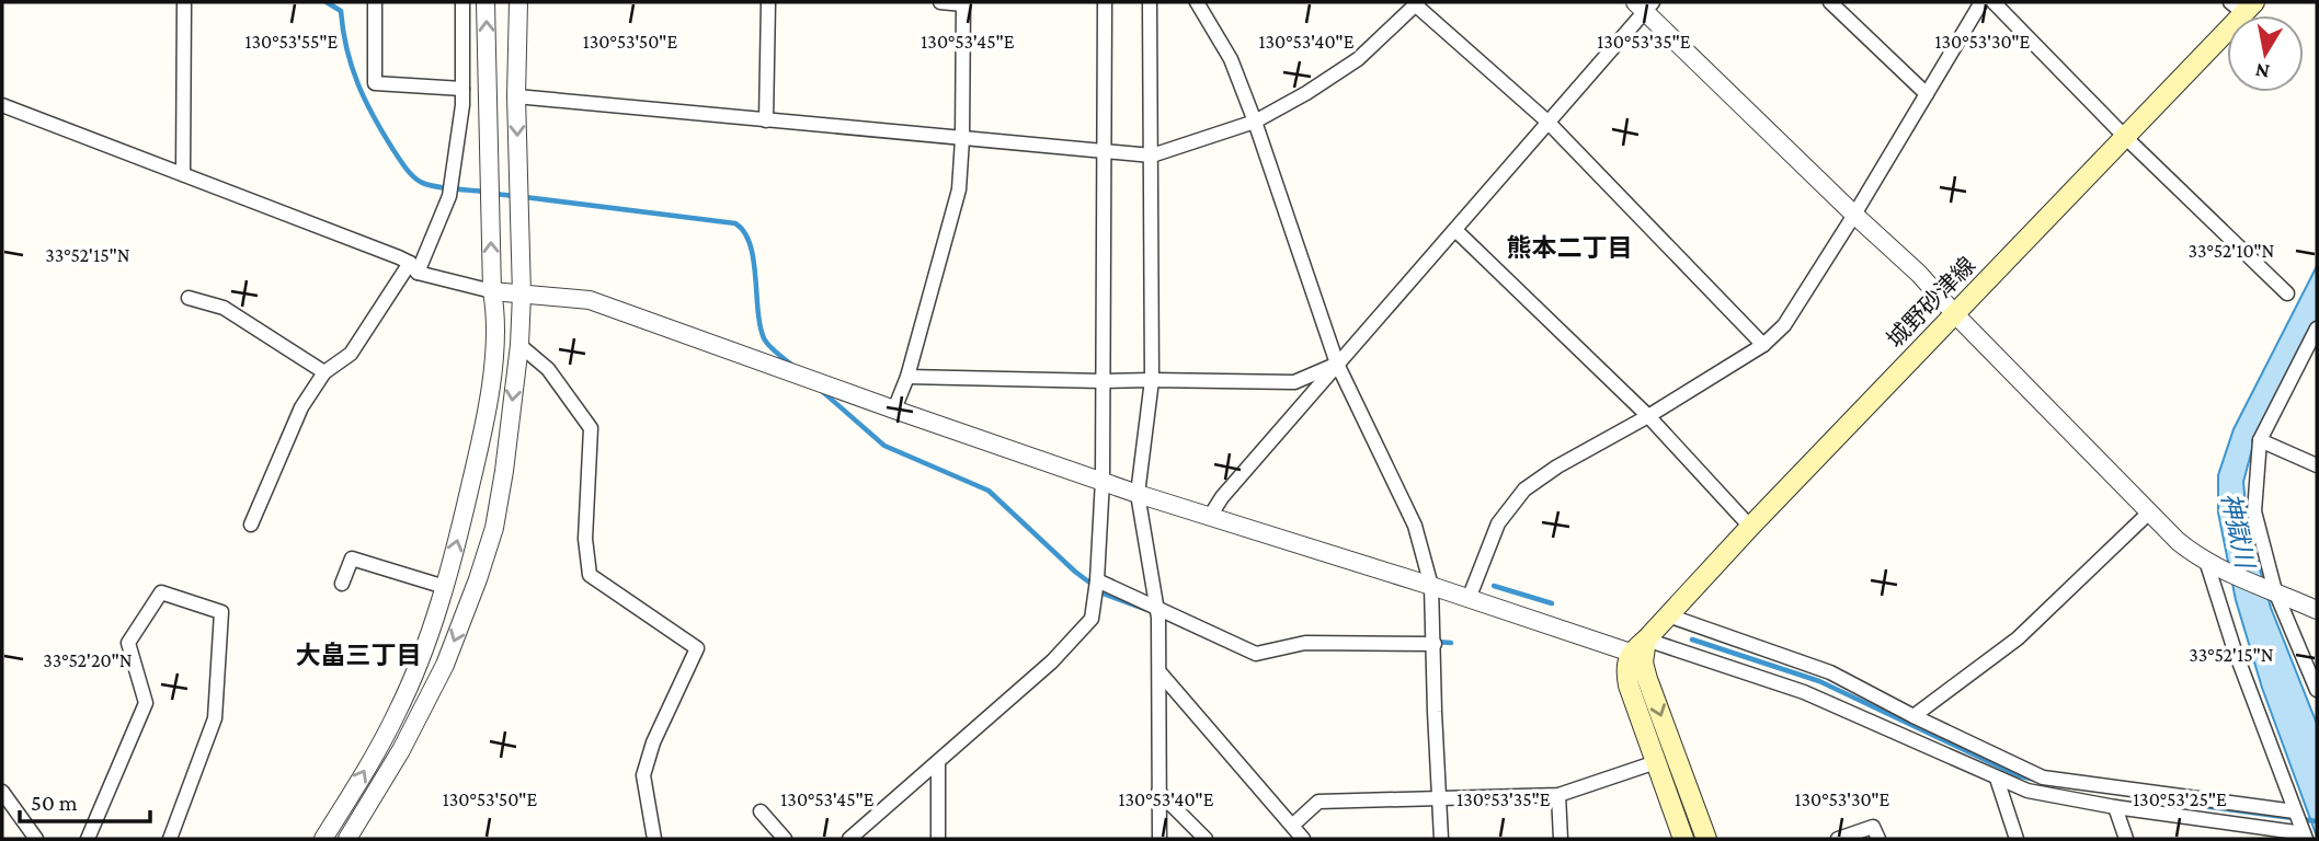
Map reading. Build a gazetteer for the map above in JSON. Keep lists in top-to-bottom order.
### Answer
{
  "streets": {
    "main road": ["城野砂津線"]
  },
  "districts": ["熊本二丁目", "大畠三丁目"],
  "water": ["神獄川"],
  "scale_bar": "50 m",
  "north": "bottom",
  "coordinates": [
    "130°53'55\"E",
    "130°53'50\"E",
    "130°53'45\"E",
    "130°53'40\"E",
    "130°53'35\"E",
    "130°53'30\"E",
    "33°52'10\"N",
    "33°52'15\"N",
    "33°52'20\"N",
    "130°53'25\"E"
  ]
}
